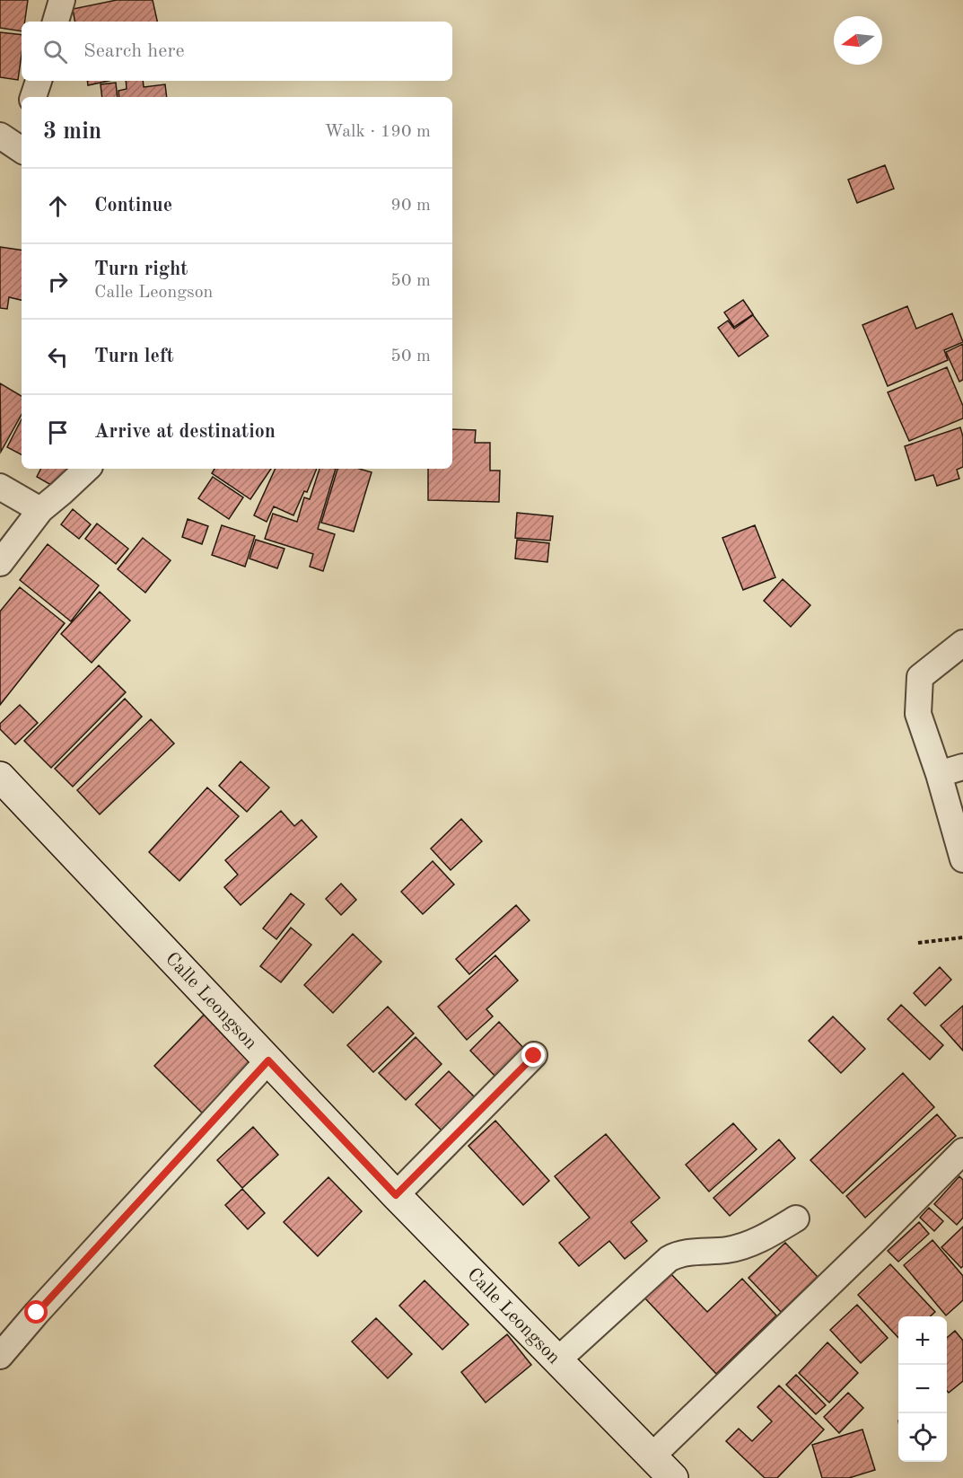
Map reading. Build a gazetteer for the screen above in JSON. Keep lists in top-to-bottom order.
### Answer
{
  "streets": {
    "main road": ["Calle Leongson"]
  },
  "north": "left",
  "page": {
    "search": "Search here",
    "heading": ["3 min", "Walk · 190 m"],
    "list": [
      ["Continue", "90 m"],
      ["Turn right", "Calle Leongson", "50 m"],
      ["Turn left", "50 m"],
      "Arrive at destination"
    ],
    "map_buttons": ["+", "−"]
  }
}
